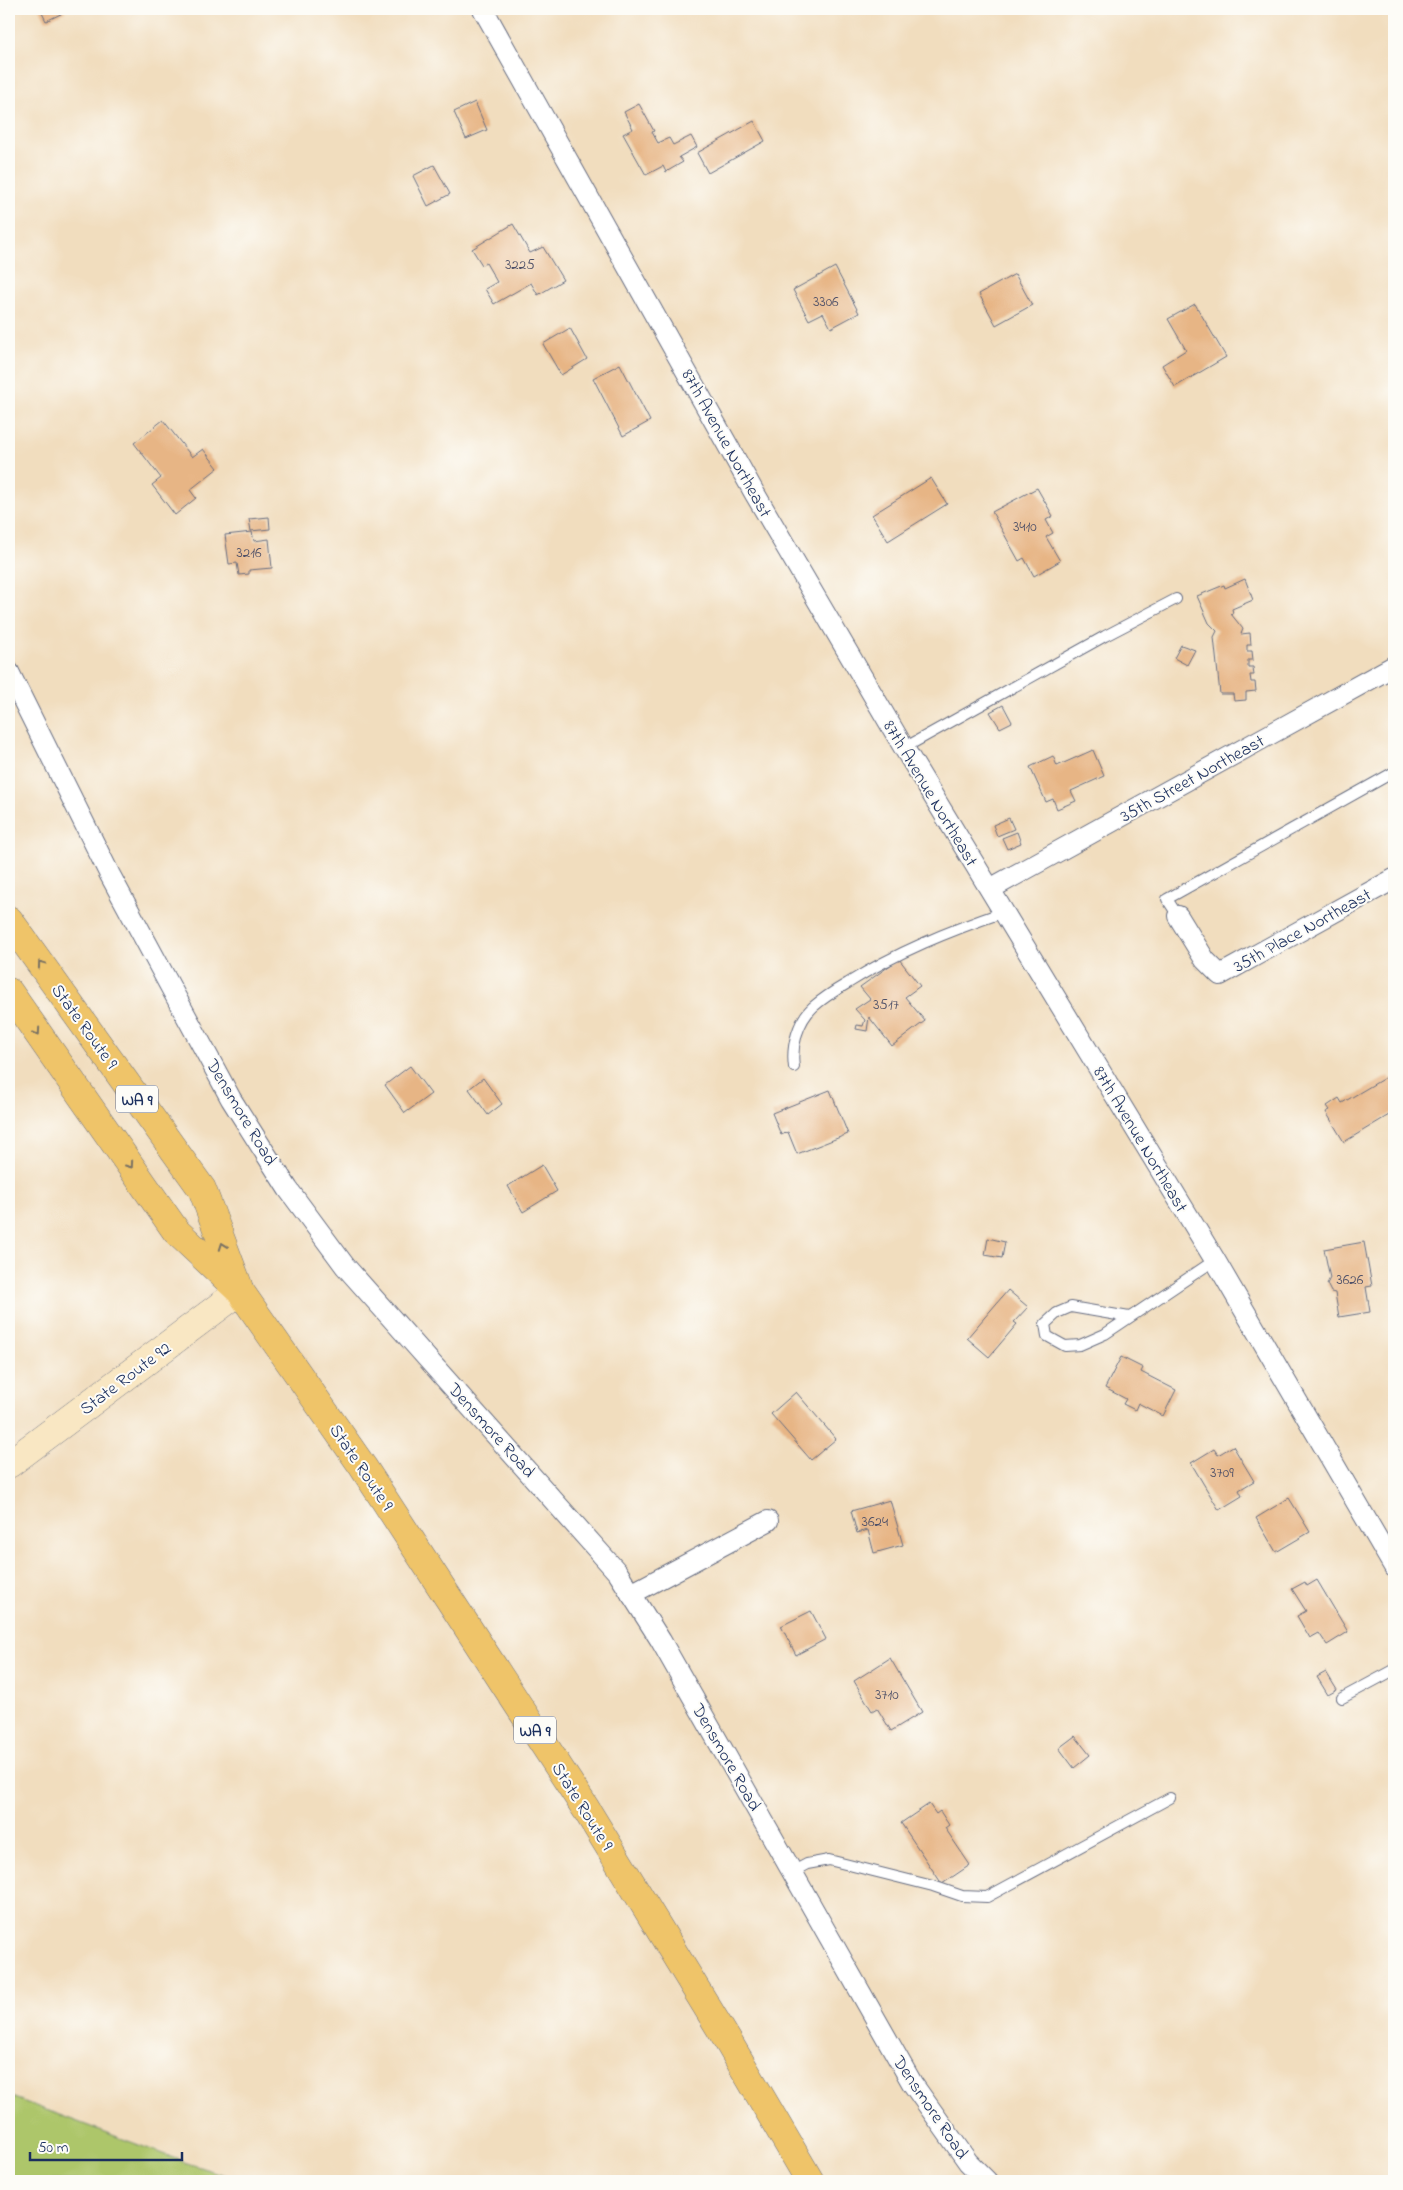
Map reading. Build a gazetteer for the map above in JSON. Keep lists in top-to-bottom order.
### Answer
{
  "streets": {
    "main road": ["State Route 9", "WA 9", "State Route 92"],
    "street": [
      "87th Avenue Northeast",
      "35th Street Northeast",
      "35th Place Northeast",
      "Densmore Road"
    ]
  },
  "crossings": [
    ["87th Avenue Northeast", "35th Street Northeast"],
    ["State Route 9", "State Route 92"]
  ],
  "house_numbers": [
    "3225",
    "3306",
    "3410",
    "3216",
    "3517",
    "3626",
    "3709",
    "3624",
    "3710"
  ],
  "scale_bar": "50 m"
}
